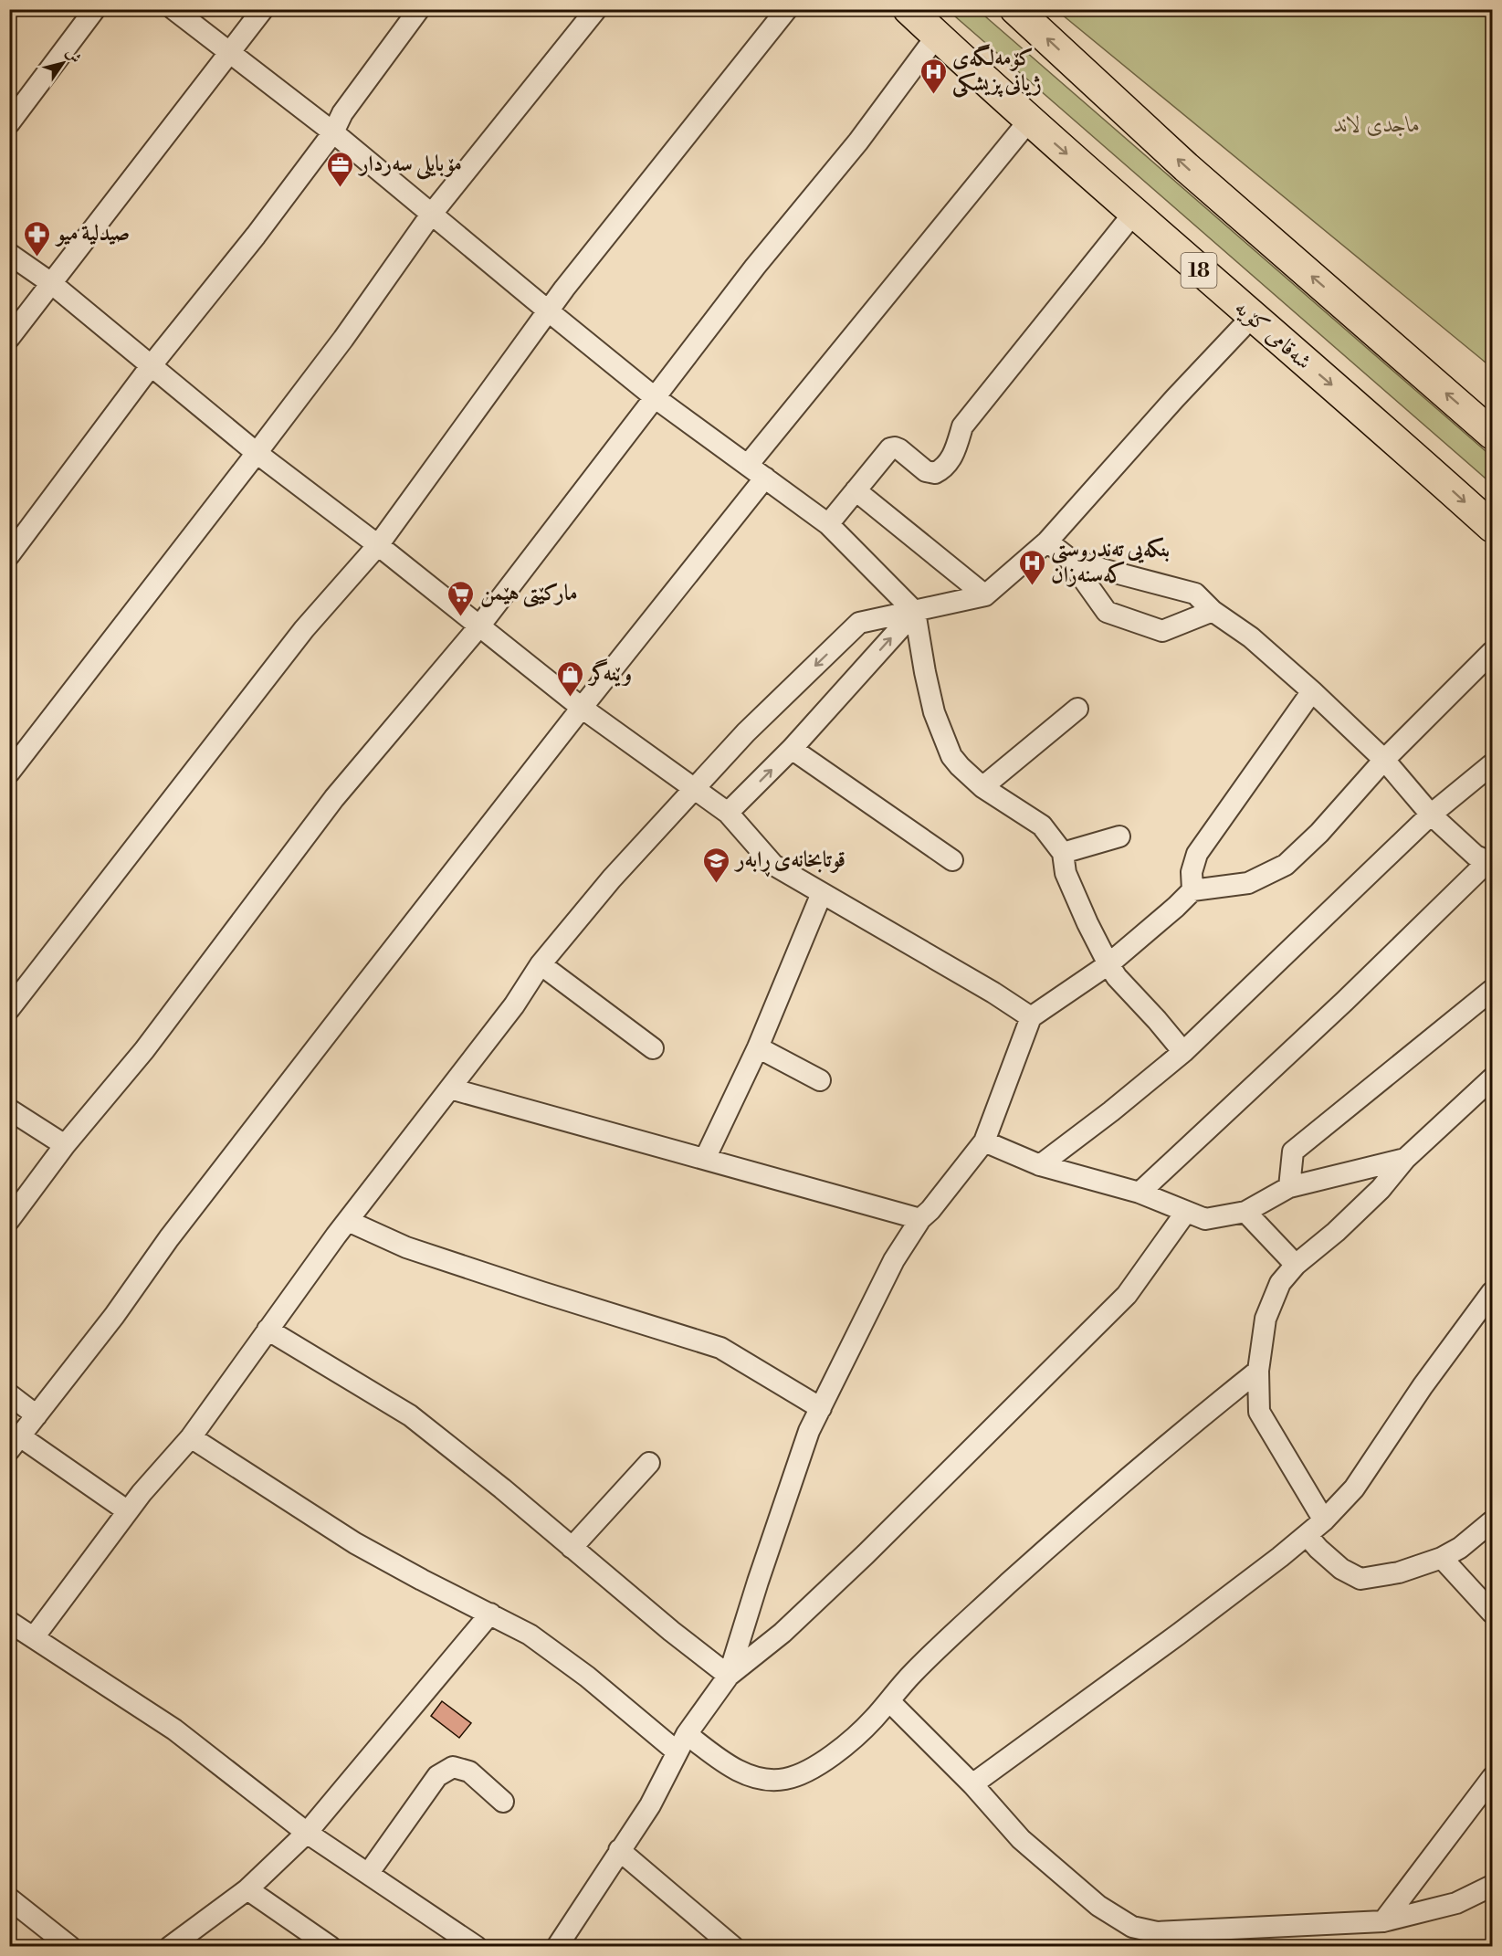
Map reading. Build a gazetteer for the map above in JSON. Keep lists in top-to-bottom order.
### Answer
{
  "streets": {
    "highway": ["18", "شەقامی کۆیە"]
  },
  "parks": ["ماجدی لاند"],
  "places": {
    "hospital": ["کۆمەلگەی ژیانی پزیشکی", "بنکەیی تەندروستی کەسنەزان"],
    "office": ["مۆبایلی سەردار"],
    "pharmacy": ["صيدلية ميو"],
    "supermarket": ["مارکێتی هێمن"],
    "shop": ["وێنەگر"],
    "school or university": ["قوتابخانەی ڕابەر"]
  },
  "north": "top right"
}
